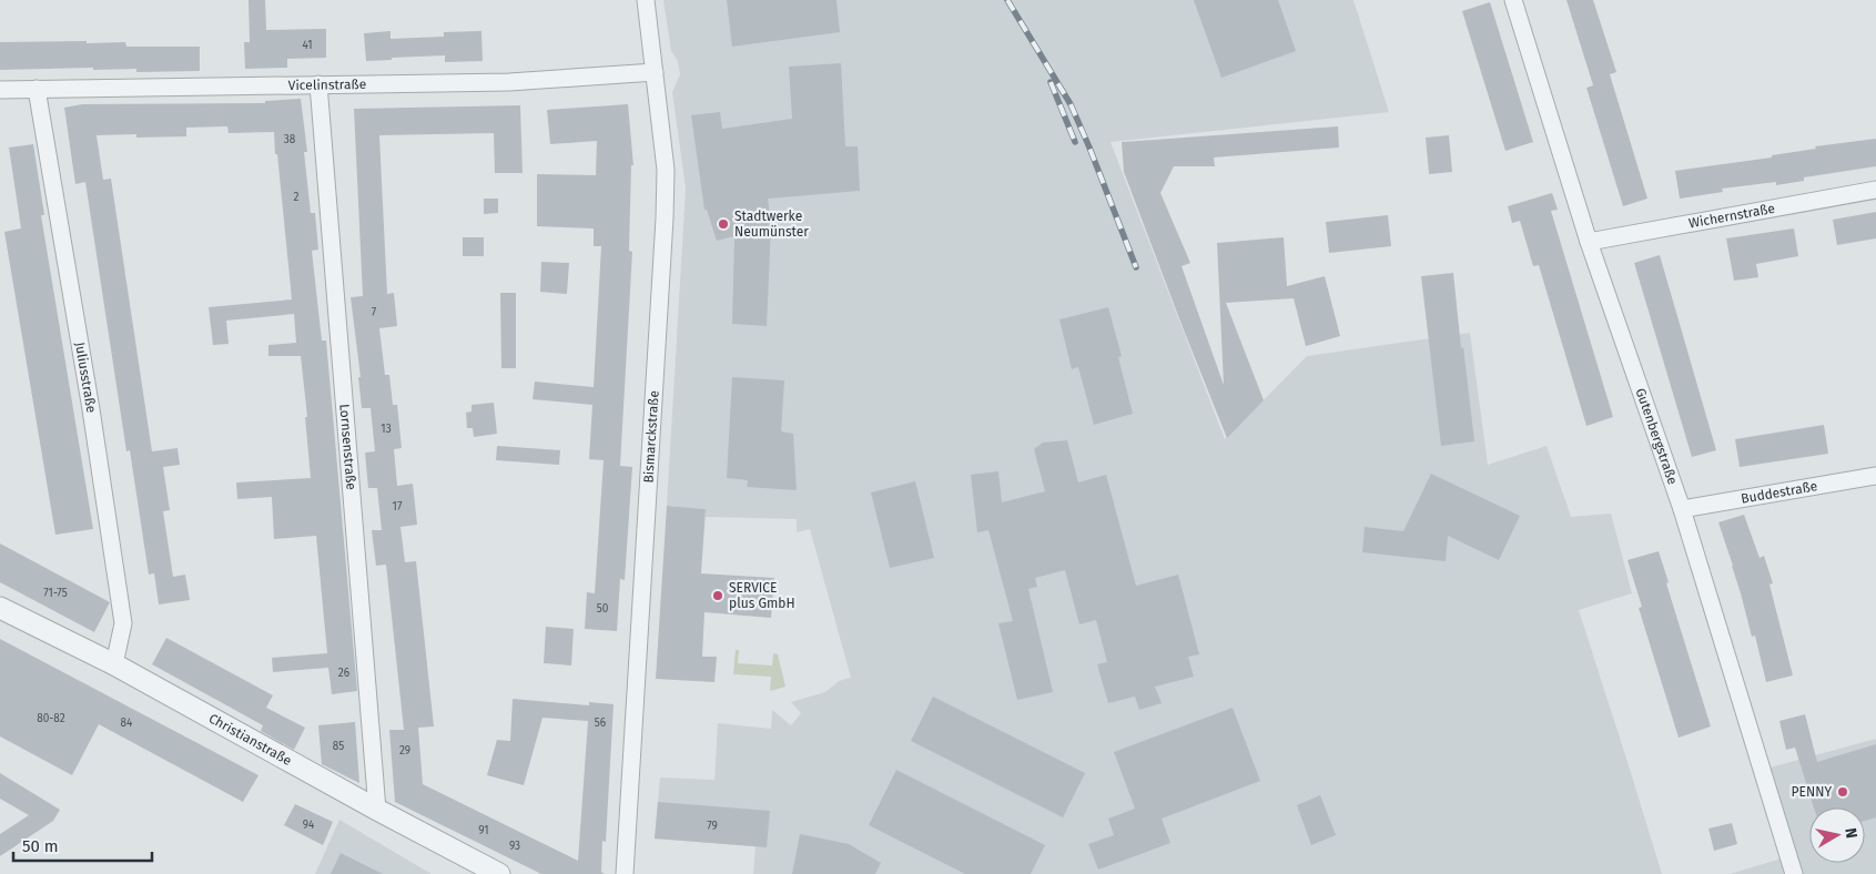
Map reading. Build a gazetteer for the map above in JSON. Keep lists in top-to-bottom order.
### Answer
{
  "streets": {
    "street": [
      "Vicelinstraße",
      "Wichernstraße",
      "Juliusstraße",
      "Gutenbergstraße",
      "Bismarckstraße",
      "Lornsenstraße",
      "Buddestraße",
      "Christianstraße"
    ]
  },
  "crossings": [
    ["Vicelinstraße", "Juliusstraße"],
    ["Vicelinstraße", "Bismarckstraße"],
    ["Vicelinstraße", "Lornsenstraße"],
    ["Wichernstraße", "Gutenbergstraße"],
    ["Juliusstraße", "Christianstraße"],
    ["Gutenbergstraße", "Buddestraße"],
    ["Lornsenstraße", "Christianstraße"]
  ],
  "places": ["Stadtwerke Neumünster", "SERVICE plus GmbH", "PENNY"],
  "house_numbers": [
    "41",
    "38",
    "2",
    "7",
    "13",
    "17",
    "71-75",
    "50",
    "26",
    "80-82",
    "84",
    "56",
    "85",
    "29",
    "94",
    "79",
    "91",
    "93"
  ],
  "scale_bar": "50 m",
  "north": "right"
}
